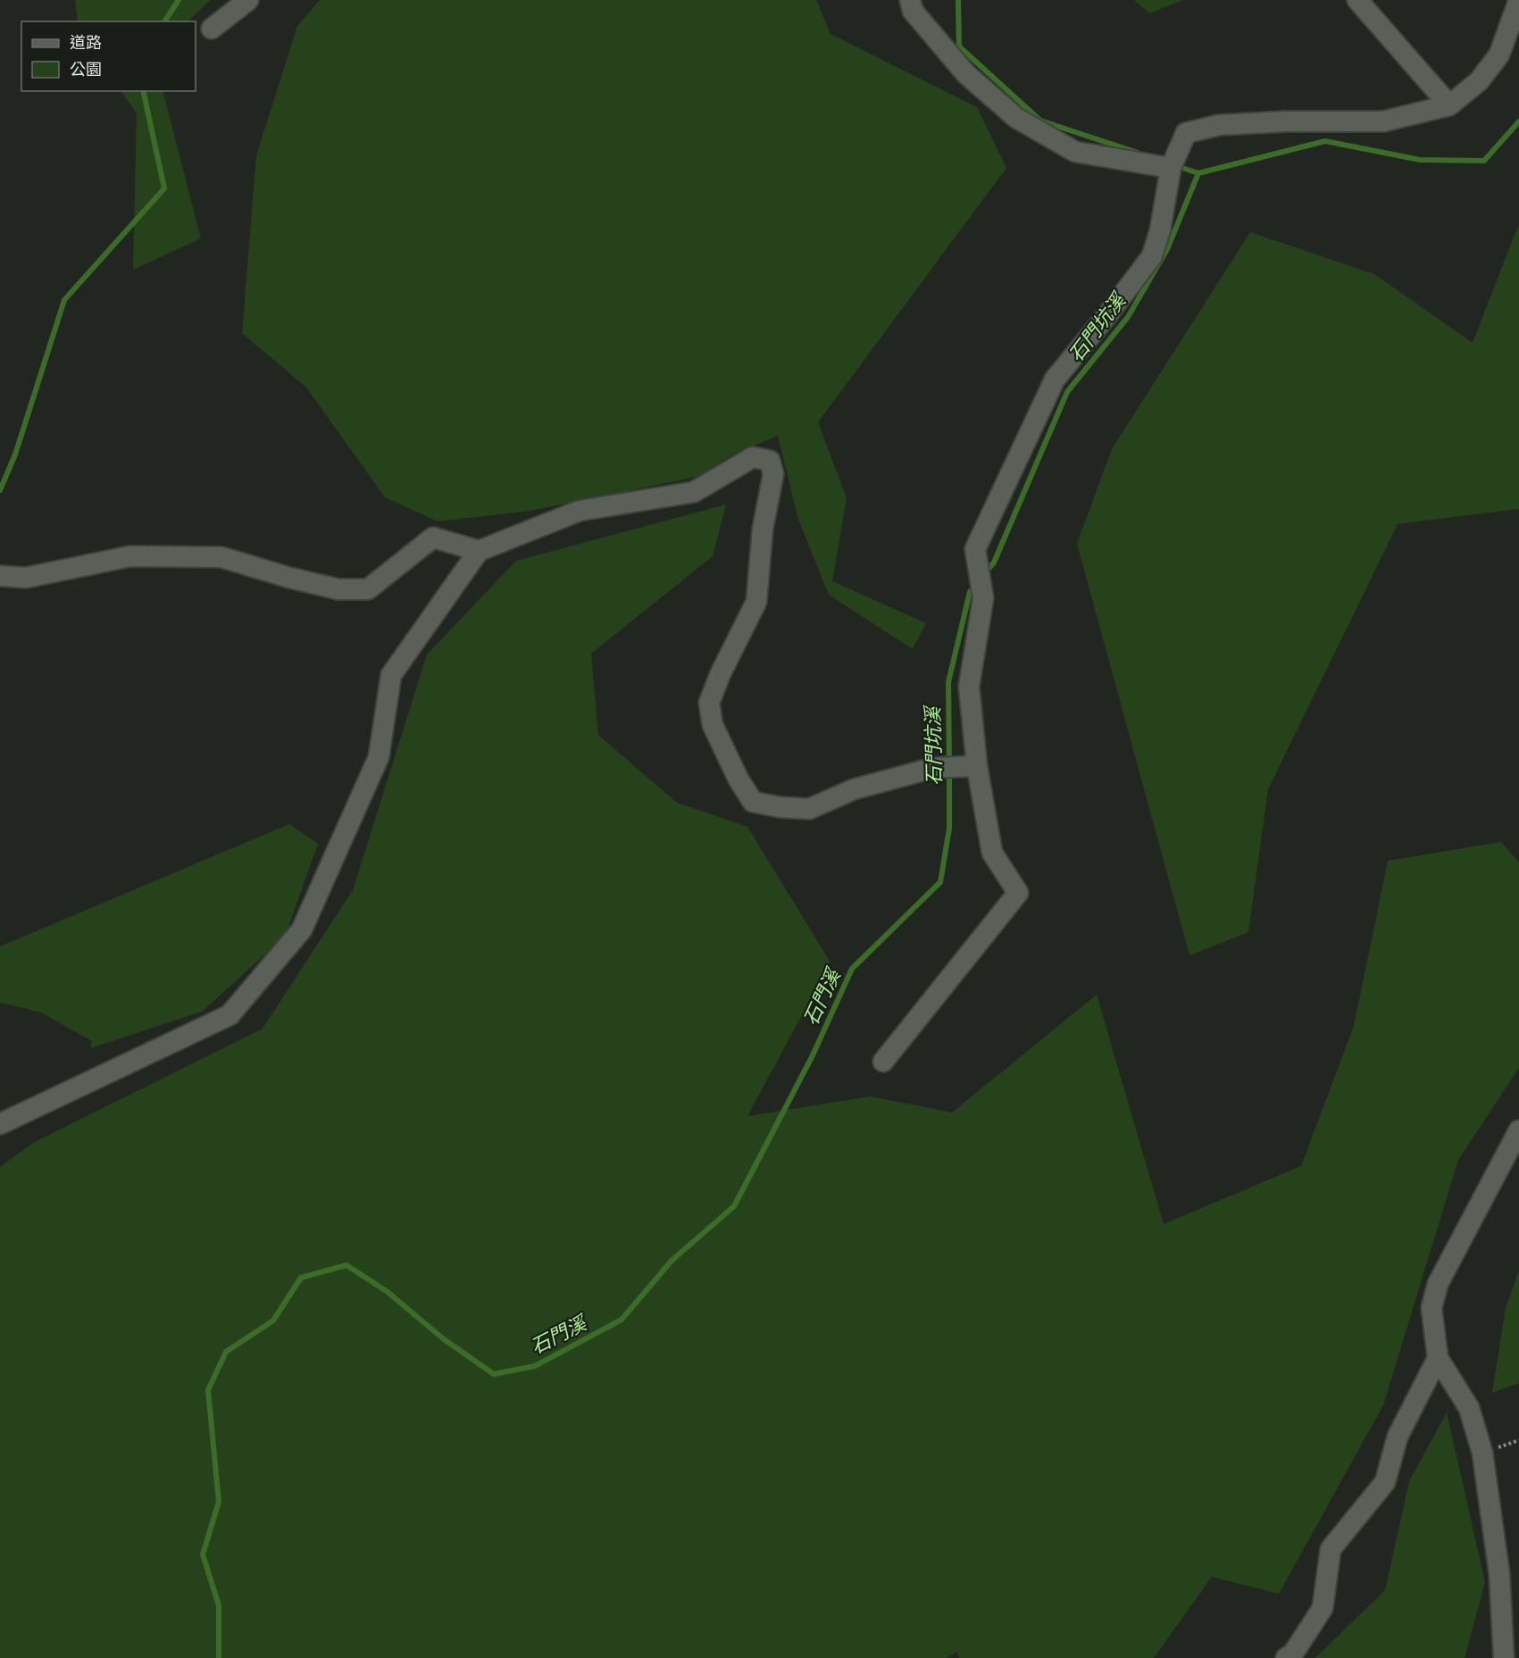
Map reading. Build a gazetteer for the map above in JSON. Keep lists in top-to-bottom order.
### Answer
{
  "water": ["石門坑溪", "石門溪"],
  "legend": ["道路", "公園"]
}
